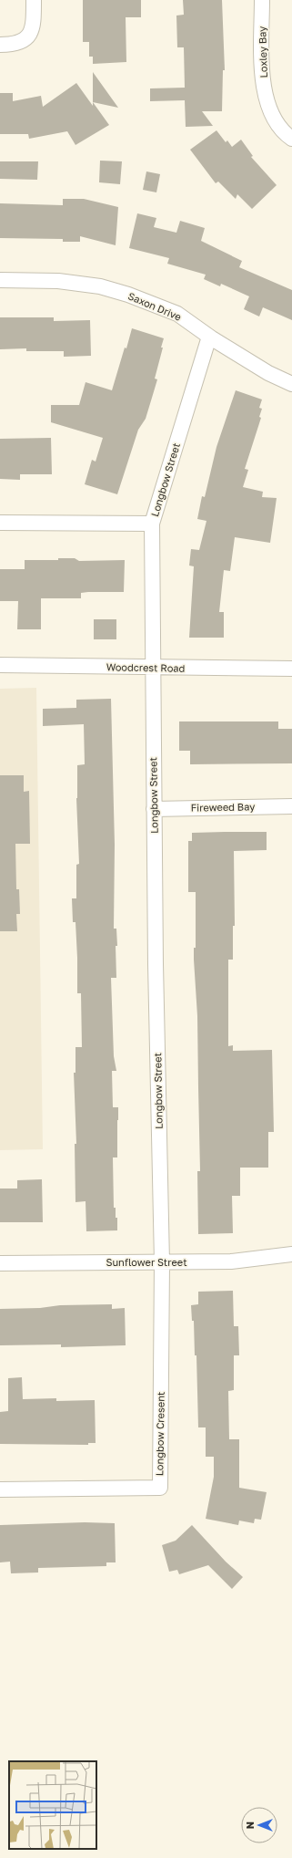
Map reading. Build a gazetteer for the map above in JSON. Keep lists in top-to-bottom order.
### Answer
{
  "streets": {
    "street": [
      "Loxley Bay",
      "Saxon Drive",
      "Longbow Street",
      "Woodcrest Road",
      "Fireweed Bay",
      "Sunflower Street",
      "Longbow Cresent"
    ]
  },
  "crossings": [
    ["Saxon Drive", "Longbow Street"],
    ["Longbow Street", "Woodcrest Road"],
    ["Longbow Street", "Fireweed Bay"],
    ["Longbow Street", "Sunflower Street"],
    ["Longbow Street", "Longbow Cresent"],
    ["Sunflower Street", "Longbow Cresent"]
  ],
  "north": "left"
}
